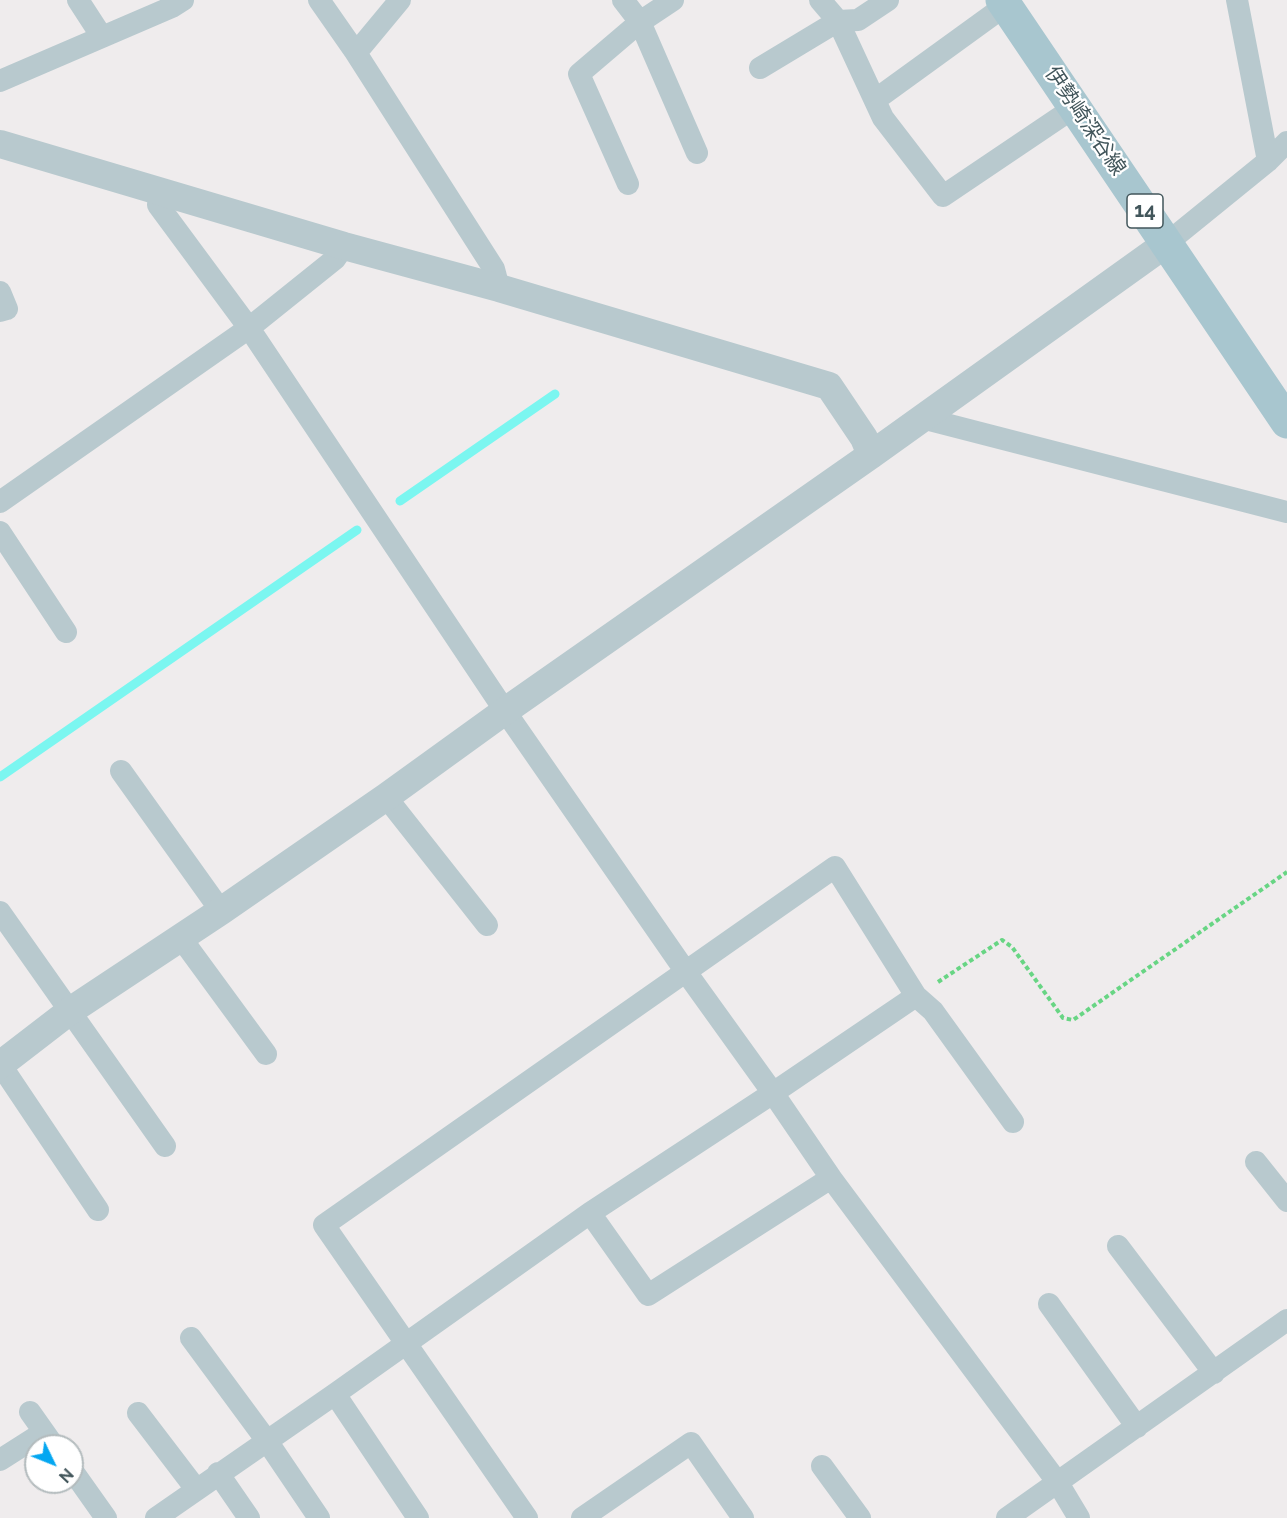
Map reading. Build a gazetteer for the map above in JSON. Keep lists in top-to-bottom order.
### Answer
{
  "streets": {
    "main road": ["伊勢崎深谷線", "14"]
  },
  "north": "bottom right"
}
